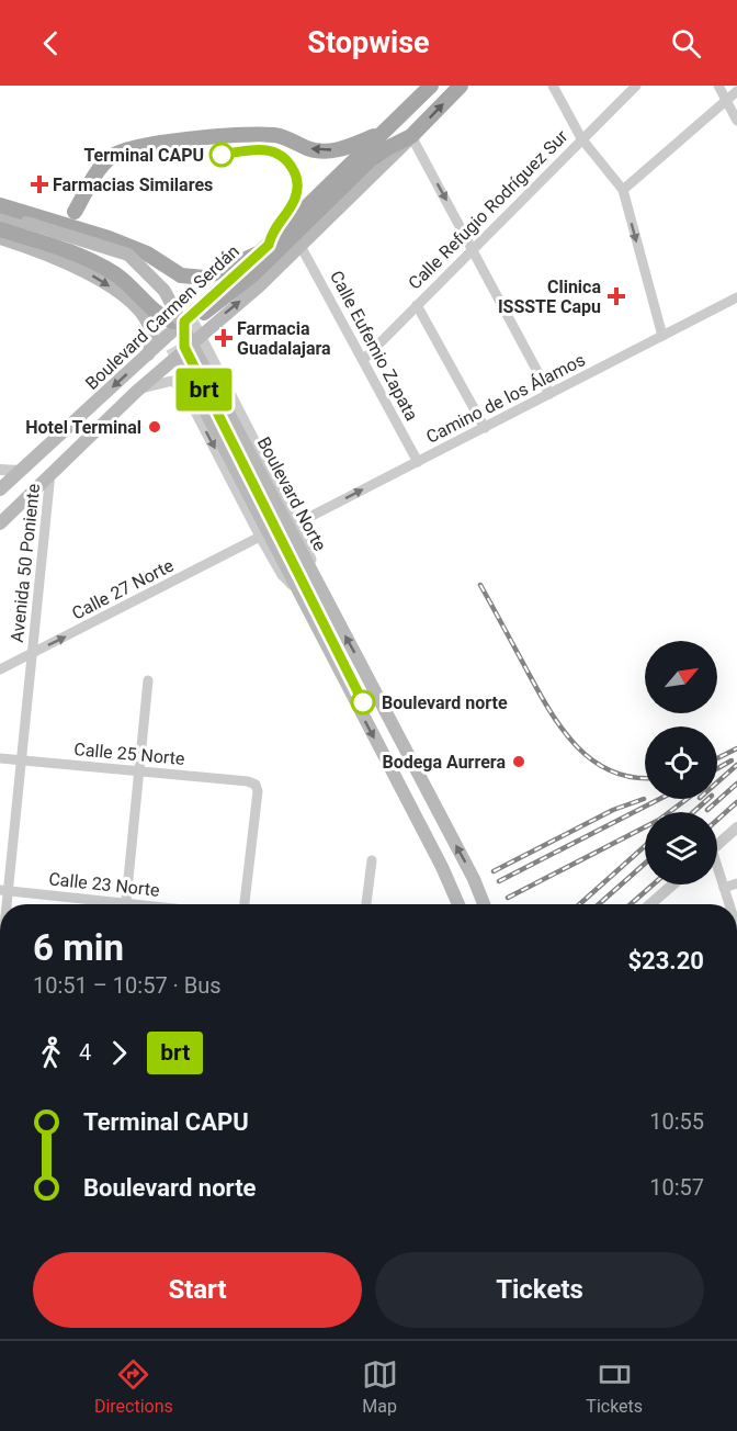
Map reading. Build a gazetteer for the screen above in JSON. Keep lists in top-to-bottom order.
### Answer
{
  "streets": {
    "main road": ["Boulevard Carmen Serdán", "Boulevard Norte"],
    "street": [
      "Calle Refugio Rodríguez Sur",
      "Calle Eufemio Zapata",
      "Camino de los Álamos",
      "Avenida 50 Poniente",
      "Calle 27 Norte",
      "Calle 25 Norte",
      "Calle 23 Norte"
    ]
  },
  "crossings": [
    ["Calle Refugio Rodríguez Sur", "Calle Eufemio Zapata"],
    ["Boulevard Carmen Serdán", "Calle Eufemio Zapata"],
    ["Boulevard Carmen Serdán", "Boulevard Norte"],
    ["Boulevard Carmen Serdán", "Avenida 50 Poniente"],
    ["Calle Eufemio Zapata", "Camino de los Álamos"],
    ["Camino de los Álamos", "Boulevard Norte"],
    ["Boulevard Norte", "Calle 27 Norte"],
    ["Avenida 50 Poniente", "Calle 27 Norte"],
    ["Avenida 50 Poniente", "Calle 25 Norte"],
    ["Avenida 50 Poniente", "Calle 23 Norte"]
  ],
  "one_way": ["Calle 27 Norte"],
  "places": {
    "other": [
      "Terminal CAPU",
      "Hotel Terminal",
      "Boulevard norte",
      "Bodega Aurrera"
    ],
    "health": ["Farmacias Similares", "Clinica ISSSTE Capu", "Farmacia Guadalajara"]
  },
  "lines": ["bus line brt"],
  "north": "top right",
  "page": {
    "header": "Stopwise",
    "on_map": "brt",
    "heading": ["6 min", "10:51 – 10:57 · Bus", "$23.20"],
    "legs": ["4", "brt"],
    "list": [
      {
        "name": "Terminal CAPU",
        "value": "10:55"
      },
      {
        "name": "Boulevard norte",
        "value": "10:57"
      }
    ],
    "buttons": ["Start", "Tickets"],
    "tabs": ["Directions", "Map", "Tickets"]
  }
}
